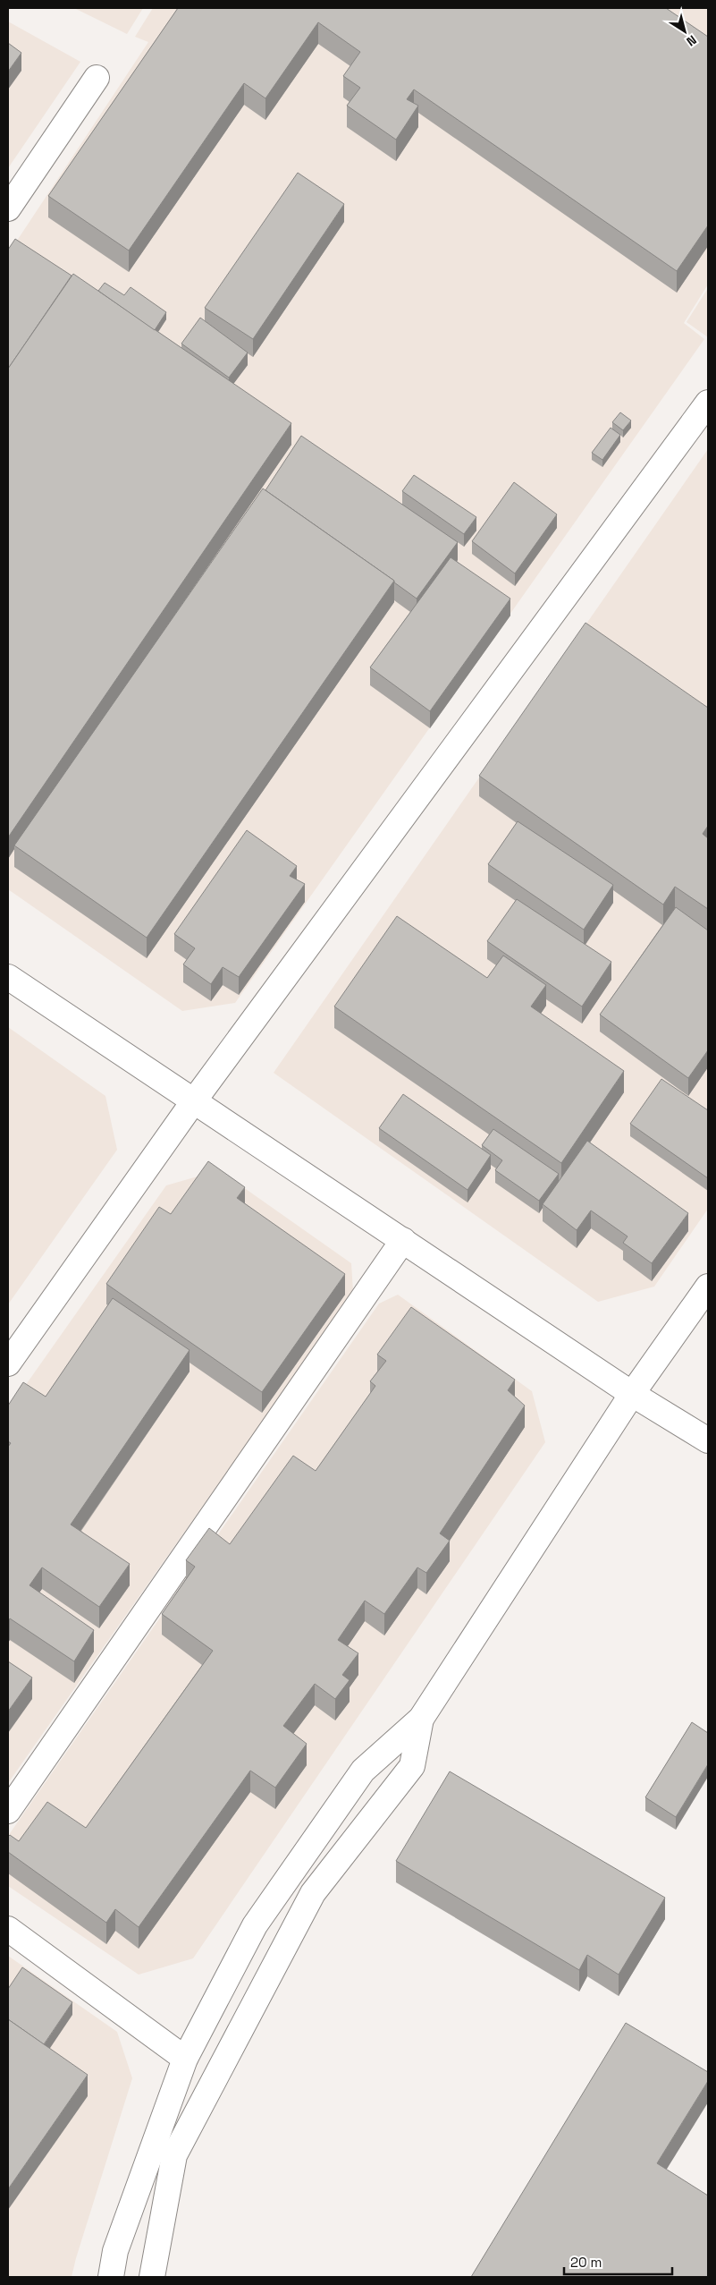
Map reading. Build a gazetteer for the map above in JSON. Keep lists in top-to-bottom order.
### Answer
{
  "scale_bar": "20 m",
  "north": "bottom right"
}
